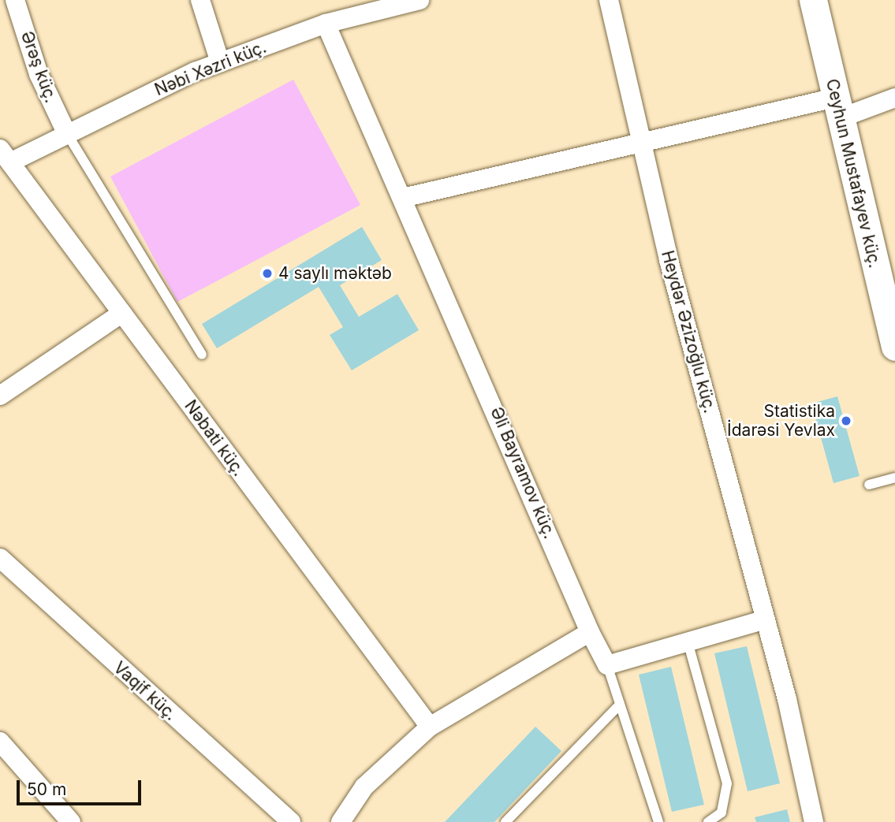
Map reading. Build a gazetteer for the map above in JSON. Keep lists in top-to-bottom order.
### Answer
{
  "streets": {
    "main road": ["Ceyhun Mustafayev küç."],
    "street": [
      "Ərəş küç.",
      "Nəbi Xəzri küç.",
      "Heydər Əzizoğlu küç.",
      "Nəbati küç.",
      "Əli Bayramov küç.",
      "Vaqif küç."
    ]
  },
  "crossings": [
    ["Ərəş küç.", "Nəbi Xəzri küç."],
    ["Nəbi Xəzri küç.", "Nəbati küç."],
    ["Nəbi Xəzri küç.", "Əli Bayramov küç."]
  ],
  "places": ["4 saylı məktəb", "Statistika İdarəsi Yevlax"],
  "scale_bar": "50 m"
}
